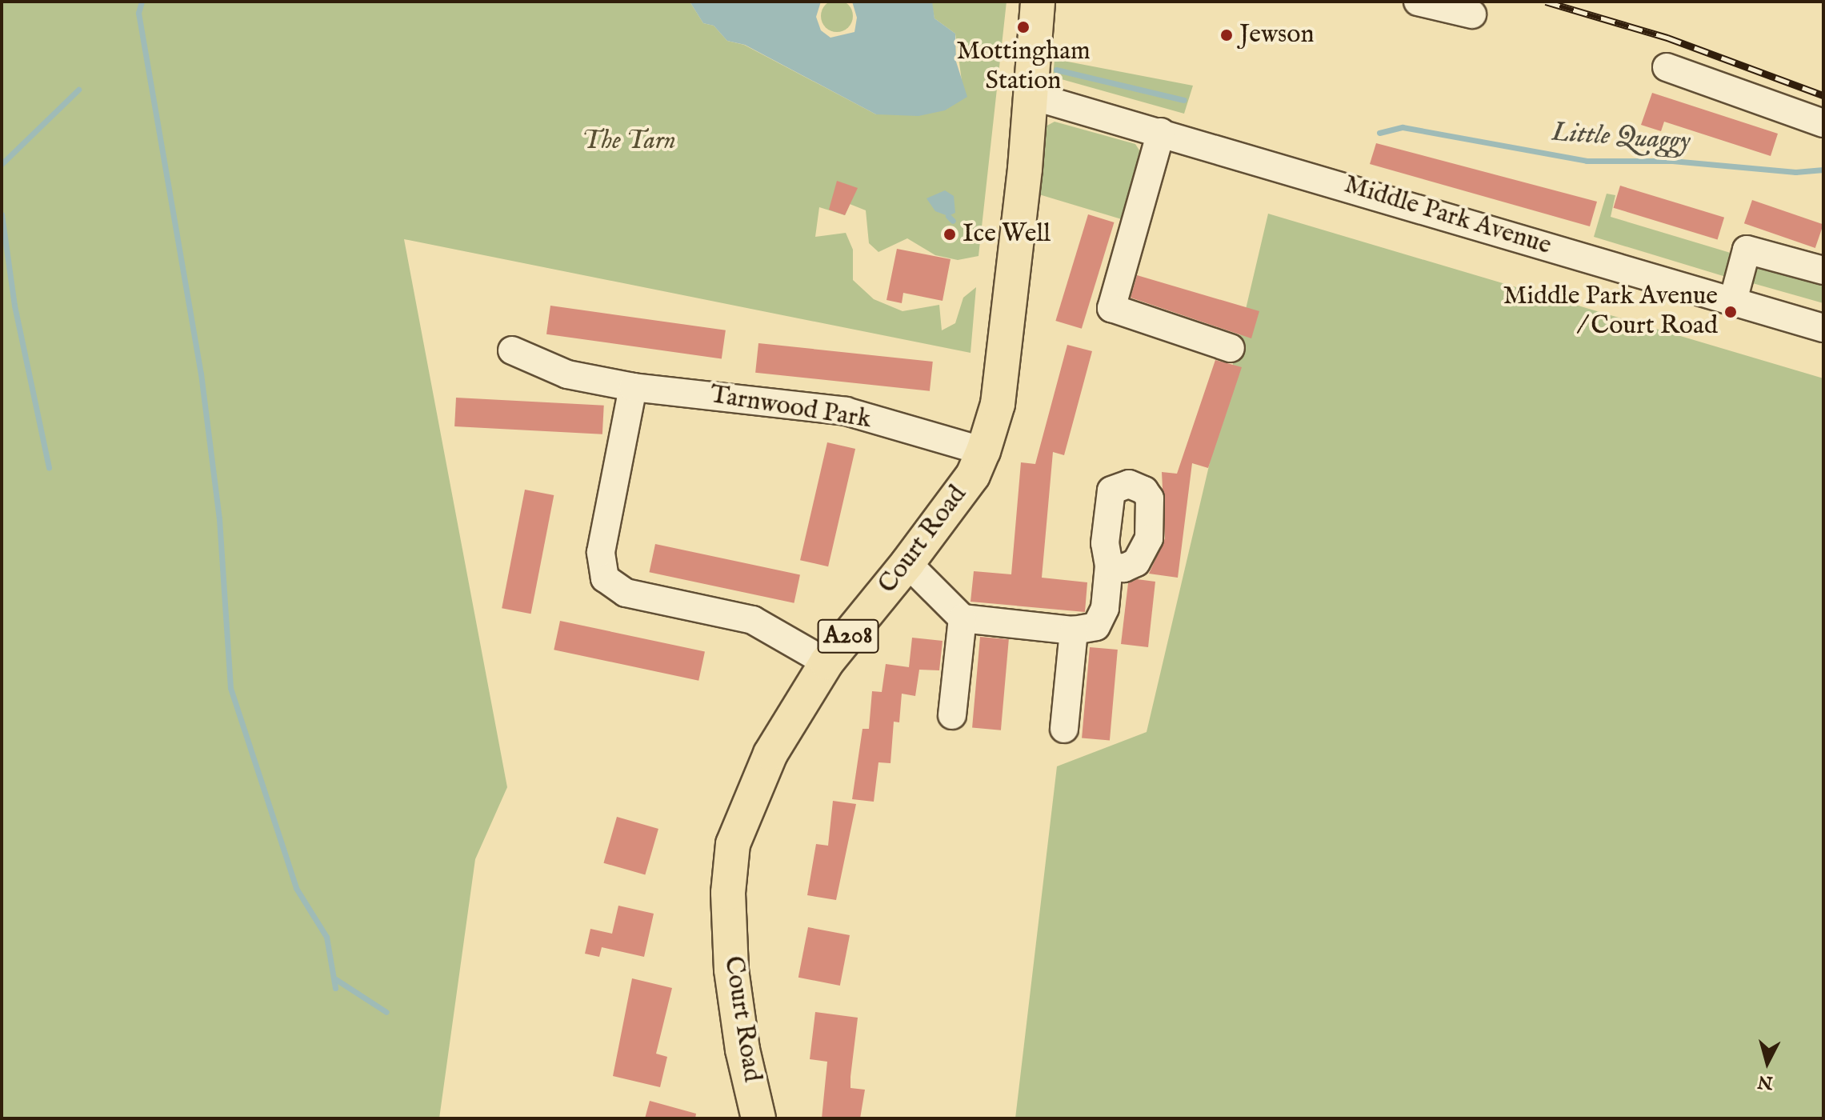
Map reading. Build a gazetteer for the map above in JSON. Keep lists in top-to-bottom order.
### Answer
{
  "streets": {
    "main road": ["Court Road", "A208"],
    "street": ["Middle Park Avenue", "Tarnwood Park"]
  },
  "crossings": [
    ["Middle Park Avenue", "Court Road"],
    ["Tarnwood Park", "Court Road"]
  ],
  "water": ["Little Quaggy"],
  "parks": ["The Tarn"],
  "places": [
    "Mottingham Station",
    "Jewson",
    "Ice Well",
    "Middle Park Avenue / Court Road"
  ],
  "north": "bottom"
}
